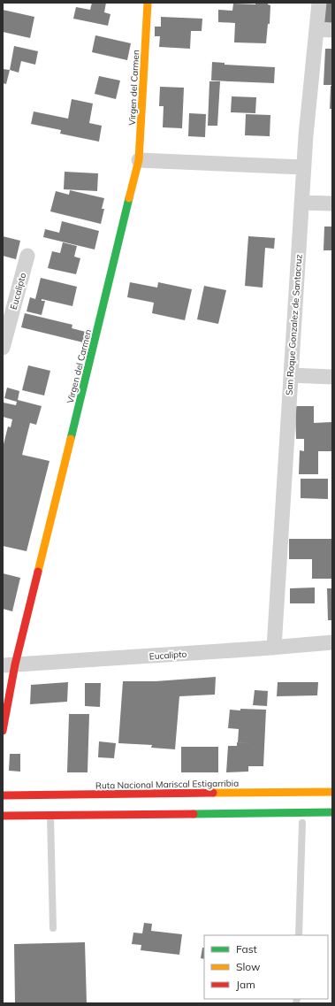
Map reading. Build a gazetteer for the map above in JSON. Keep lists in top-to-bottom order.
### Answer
{
  "streets": {
    "main road": ["Virgen del Carmen", "Ruta Nacional Mariscal Estigarribia"],
    "street": ["Eucalipto", "San Roque Gonzalez de Santacruz"]
  },
  "crossings": [
    ["Virgen del Carmen", "Eucalipto"],
    ["Eucalipto", "San Roque Gonzalez de Santacruz"]
  ],
  "legend": ["Fast", "Slow", "Jam"]
}
